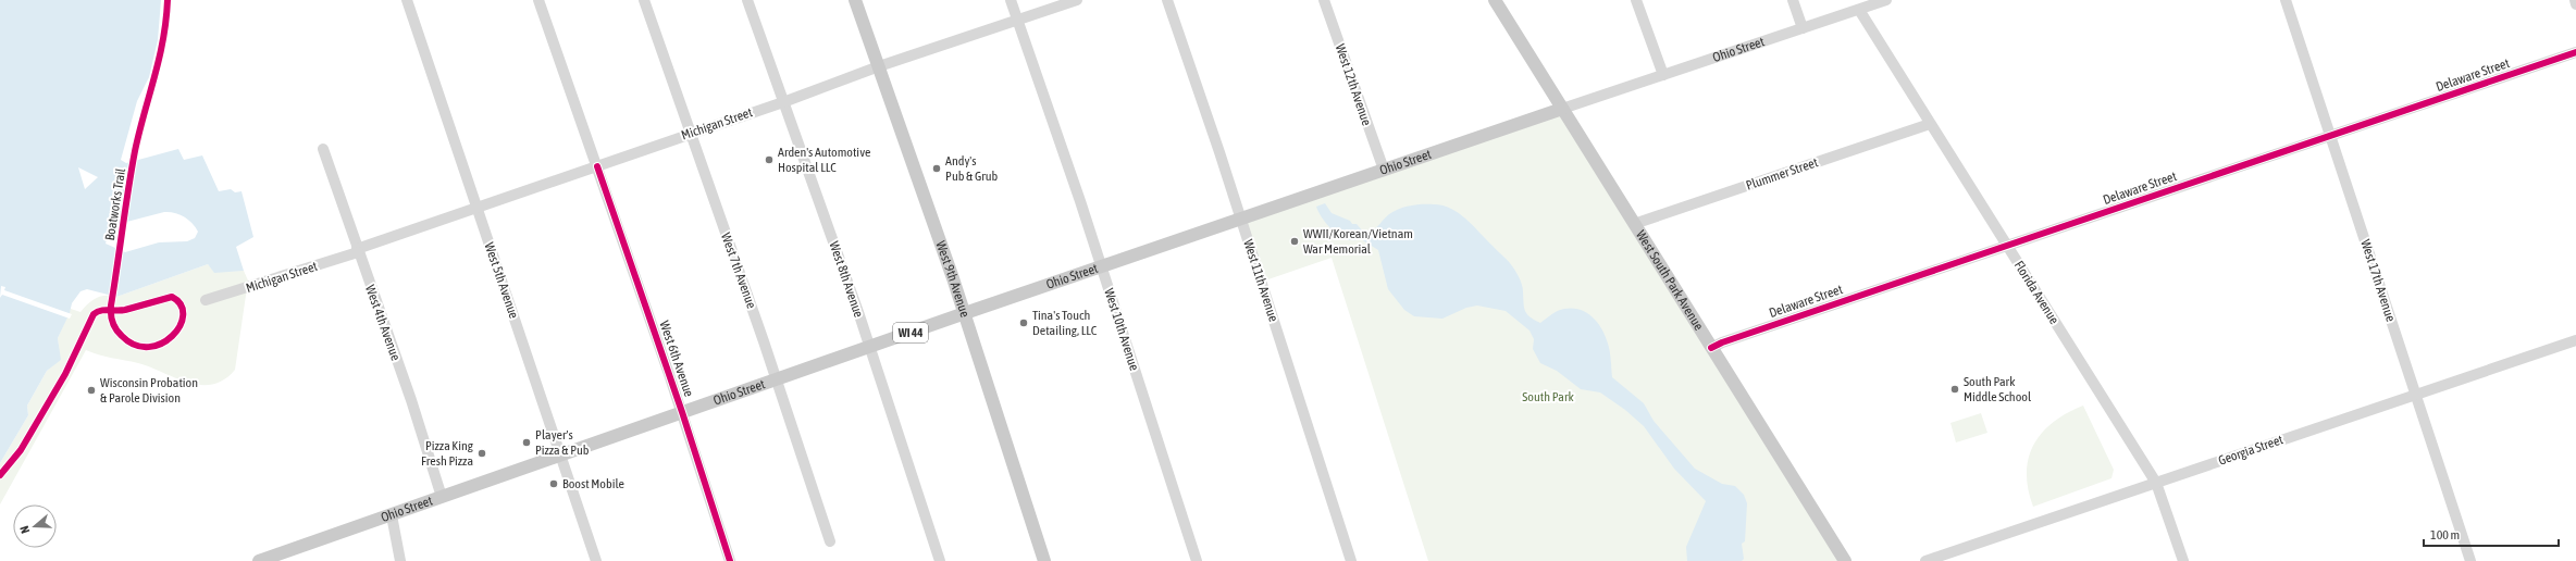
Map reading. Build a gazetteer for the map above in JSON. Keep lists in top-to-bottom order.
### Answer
{
  "streets": {
    "main road": [
      "Ohio Street",
      "West 9th Avenue",
      "West South Park Avenue",
      "WI 44"
    ],
    "street": [
      "Delaware Street",
      "West 12th Avenue",
      "Michigan Street",
      "Plummer Street",
      "West 7th Avenue",
      "West 8th Avenue",
      "West 5th Avenue",
      "West 11th Avenue",
      "West 17th Avenue",
      "Florida Avenue",
      "West 4th Avenue",
      "West 10th Avenue",
      "West 6th Avenue",
      "Georgia Street"
    ],
    "cycle path": ["Boatworks Trail"]
  },
  "crossings": [
    ["Ohio Street", "West 12th Avenue"],
    ["Ohio Street", "West 7th Avenue"],
    ["Ohio Street", "West 8th Avenue"],
    ["Ohio Street", "West 9th Avenue"],
    ["Ohio Street", "West 5th Avenue"],
    ["Ohio Street", "West 11th Avenue"],
    ["Ohio Street", "West South Park Avenue"],
    ["Ohio Street", "Florida Avenue"],
    ["Ohio Street", "West 4th Avenue"],
    ["Ohio Street", "West 10th Avenue"],
    ["Ohio Street", "West 6th Avenue"],
    ["Delaware Street", "West 17th Avenue"],
    ["Delaware Street", "West South Park Avenue"],
    ["Delaware Street", "Florida Avenue"],
    ["Michigan Street", "West 7th Avenue"],
    ["Michigan Street", "West 8th Avenue"],
    ["Michigan Street", "West 9th Avenue"],
    ["Michigan Street", "West 5th Avenue"],
    ["Michigan Street", "West 4th Avenue"],
    ["Michigan Street", "West 10th Avenue"],
    ["Michigan Street", "West 6th Avenue"],
    ["Plummer Street", "West South Park Avenue"],
    ["Plummer Street", "Florida Avenue"],
    ["West 17th Avenue", "Georgia Street"],
    ["Florida Avenue", "Georgia Street"]
  ],
  "parks": ["South Park"],
  "places": [
    "Arden's Automotive Hospital LLC",
    "Andy's Pub & Grub",
    "WWII/Korean/Vietnam War Memorial",
    "Tina's Touch Detailing, LLC",
    "South Park Middle School",
    "Wisconsin Probation & Parole Division",
    "Player's Pizza & Pub",
    "Pizza King Fresh Pizza",
    "Boost Mobile"
  ],
  "scale_bar": "100 m",
  "north": "left"
}
